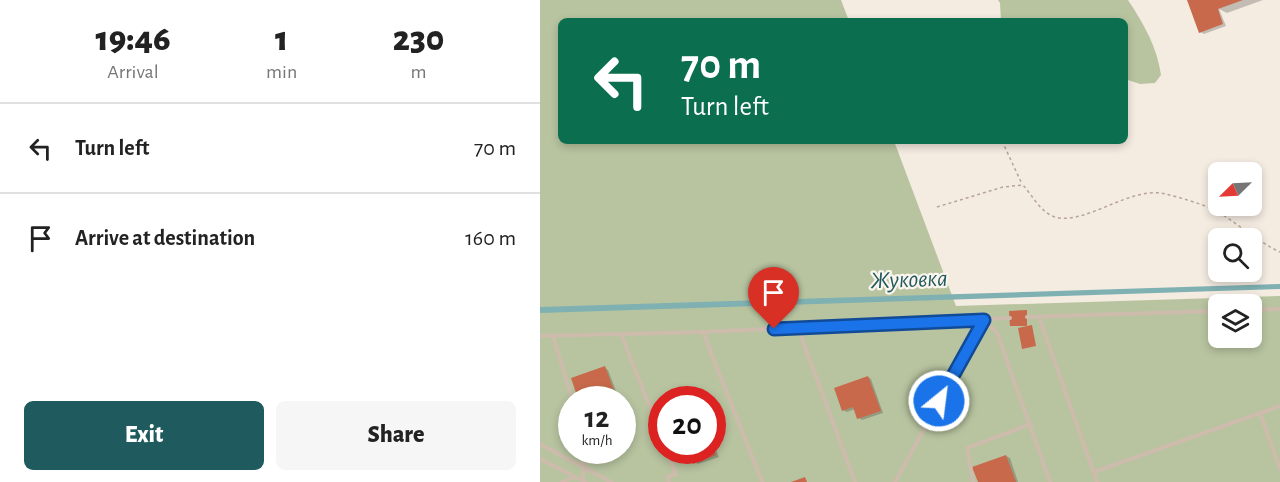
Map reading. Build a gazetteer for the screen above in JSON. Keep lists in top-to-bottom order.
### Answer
{
  "water": ["Жуковка"],
  "north": "bottom left",
  "page": {
    "eta": [
      "19:46",
      "Arrival",
      "1",
      "min",
      "230",
      "m"
    ],
    "turn": ["70 m", "Turn left"],
    "list": [
      {
        "name": "Turn left",
        "value": "70 m"
      },
      {
        "name": "Arrive at destination",
        "value": "160 m"
      }
    ],
    "speed": "12 km/h",
    "limit": "20",
    "buttons": ["Exit", "Share"]
  }
}
